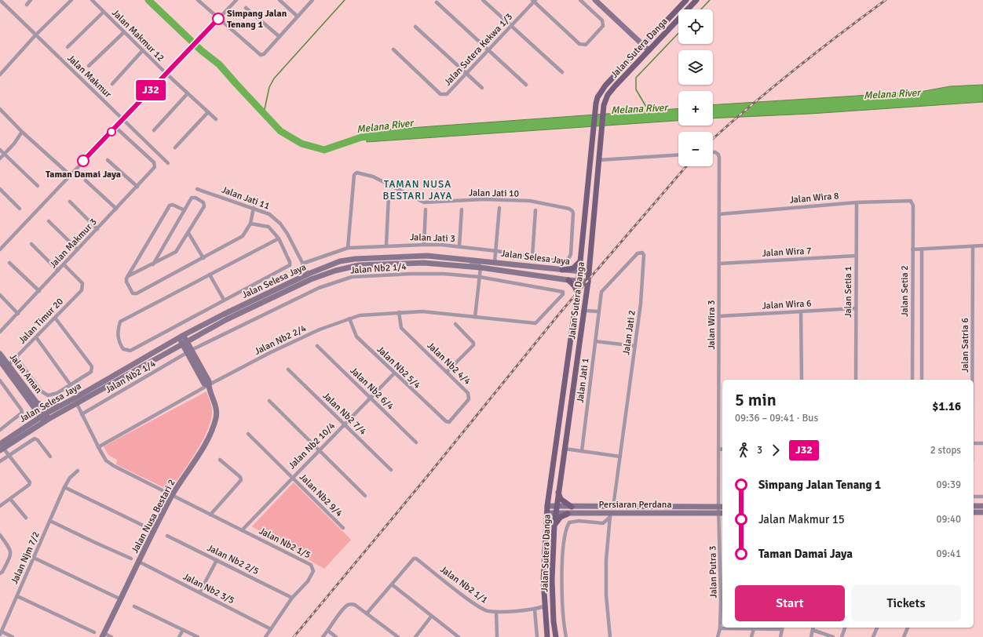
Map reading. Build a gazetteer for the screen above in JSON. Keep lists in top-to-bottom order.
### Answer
{
  "streets": {
    "main road": [
      "Jalan Sutera Danga",
      "Jalan Selesa Jaya",
      "Jalan Aman",
      "Persiaran Perdana",
      "Jalan Nusa Bestari 2"
    ],
    "street": [
      "Jalan Makmur 12",
      "Jalan Sutera Kekwa 1/3",
      "Jalan Makmur",
      "Jalan Jati 10",
      "Jalan Jati 11",
      "Jalan Wira 8",
      "Jalan Jati 3",
      "Jalan Makmur 3",
      "Jalan Wira 7",
      "Jalan Nb2 1/4",
      "Jalan Setia 2",
      "Jalan Setia 1",
      "Jalan Wira 6",
      "Jalan Timur 20",
      "Jalan Wira 3",
      "Jalan Jati 2",
      "Jalan Nb2 2/4",
      "Jalan Satria 6",
      "Jalan Nb2 4/4",
      "Jalan Nb2 5/4",
      "Jalan Jati 1",
      "Jalan Nb2 6/4",
      "Jalan Nb2 7/4",
      "Jalan Nb2 10/4",
      "Jalan Nb2 9/4",
      "Jalan Nb2 1/5",
      "Jalan Njm 7/2",
      "Jalan Nb2 2/5",
      "Jalan Putra 3",
      "Jalan Nb2 1/1",
      "Jalan Nb2 3/5"
    ]
  },
  "crossings": [
    ["Jalan Sutera Danga", "Jalan Selesa Jaya"],
    ["Jalan Sutera Danga", "Persiaran Perdana"],
    ["Jalan Sutera Danga", "Jalan Nb2 1/1"],
    ["Jalan Jati 10", "Jalan Jati 3"],
    ["Jalan Jati 11", "Jalan Jati 3"],
    ["Jalan Jati 11", "Jalan Selesa Jaya"],
    ["Jalan Wira 8", "Jalan Setia 2"],
    ["Jalan Wira 8", "Jalan Setia 1"],
    ["Jalan Wira 8", "Jalan Wira 3"],
    ["Jalan Makmur 3", "Jalan Timur 20"],
    ["Jalan Wira 7", "Jalan Setia 1"],
    ["Jalan Wira 7", "Jalan Wira 3"],
    ["Jalan Selesa Jaya", "Jalan Nusa Bestari 2"],
    ["Jalan Nb2 1/4", "Jalan Nb2 2/4"],
    ["Jalan Nb2 1/4", "Jalan Nusa Bestari 2"],
    ["Jalan Setia 1", "Jalan Wira 6"],
    ["Jalan Wira 6", "Jalan Wira 3"],
    ["Jalan Timur 20", "Jalan Aman"],
    ["Jalan Wira 3", "Persiaran Perdana"],
    ["Jalan Wira 3", "Jalan Putra 3"],
    ["Jalan Jati 2", "Jalan Jati 1"],
    ["Jalan Jati 2", "Persiaran Perdana"],
    ["Jalan Nb2 2/4", "Jalan Nb2 4/4"],
    ["Jalan Nb2 2/4", "Jalan Nb2 5/4"],
    ["Jalan Nb2 2/4", "Jalan Nusa Bestari 2"],
    ["Jalan Nb2 2/4", "Jalan Nb2 1/5"],
    ["Jalan Nb2 4/4", "Jalan Nb2 5/4"],
    ["Jalan Nb2 5/4", "Jalan Nb2 10/4"],
    ["Jalan Nb2 6/4", "Jalan Nb2 10/4"],
    ["Jalan Nb2 7/4", "Jalan Nb2 10/4"],
    ["Jalan Nb2 10/4", "Jalan Nb2 9/4"],
    ["Jalan Nb2 10/4", "Jalan Nb2 1/5"],
    ["Persiaran Perdana", "Jalan Putra 3"],
    ["Jalan Nusa Bestari 2", "Jalan Nb2 1/5"],
    ["Jalan Nusa Bestari 2", "Jalan Nb2 3/5"],
    ["Jalan Nb2 1/5", "Jalan Nb2 2/5"],
    ["Jalan Nb2 1/5", "Jalan Nb2 3/5"]
  ],
  "districts": ["TAMAN NUSA BESTARI JAYA"],
  "water": ["Melana River"],
  "places": ["Simpang Jalan Tenang 1", "Taman Damai Jaya"],
  "lines": ["bus line J32"],
  "page": {
    "on_map": "J32",
    "map_buttons": ["+", "−"],
    "heading": ["5 min", "09:36 – 09:41 · Bus", "$1.16"],
    "legs": ["3", "J32", "2 stops"],
    "list": [
      {
        "name": "Simpang Jalan Tenang 1",
        "value": "09:39"
      },
      {
        "name": "Jalan Makmur 15",
        "value": "09:40"
      },
      {
        "name": "Taman Damai Jaya",
        "value": "09:41"
      }
    ],
    "buttons": ["Start", "Tickets"]
  }
}
